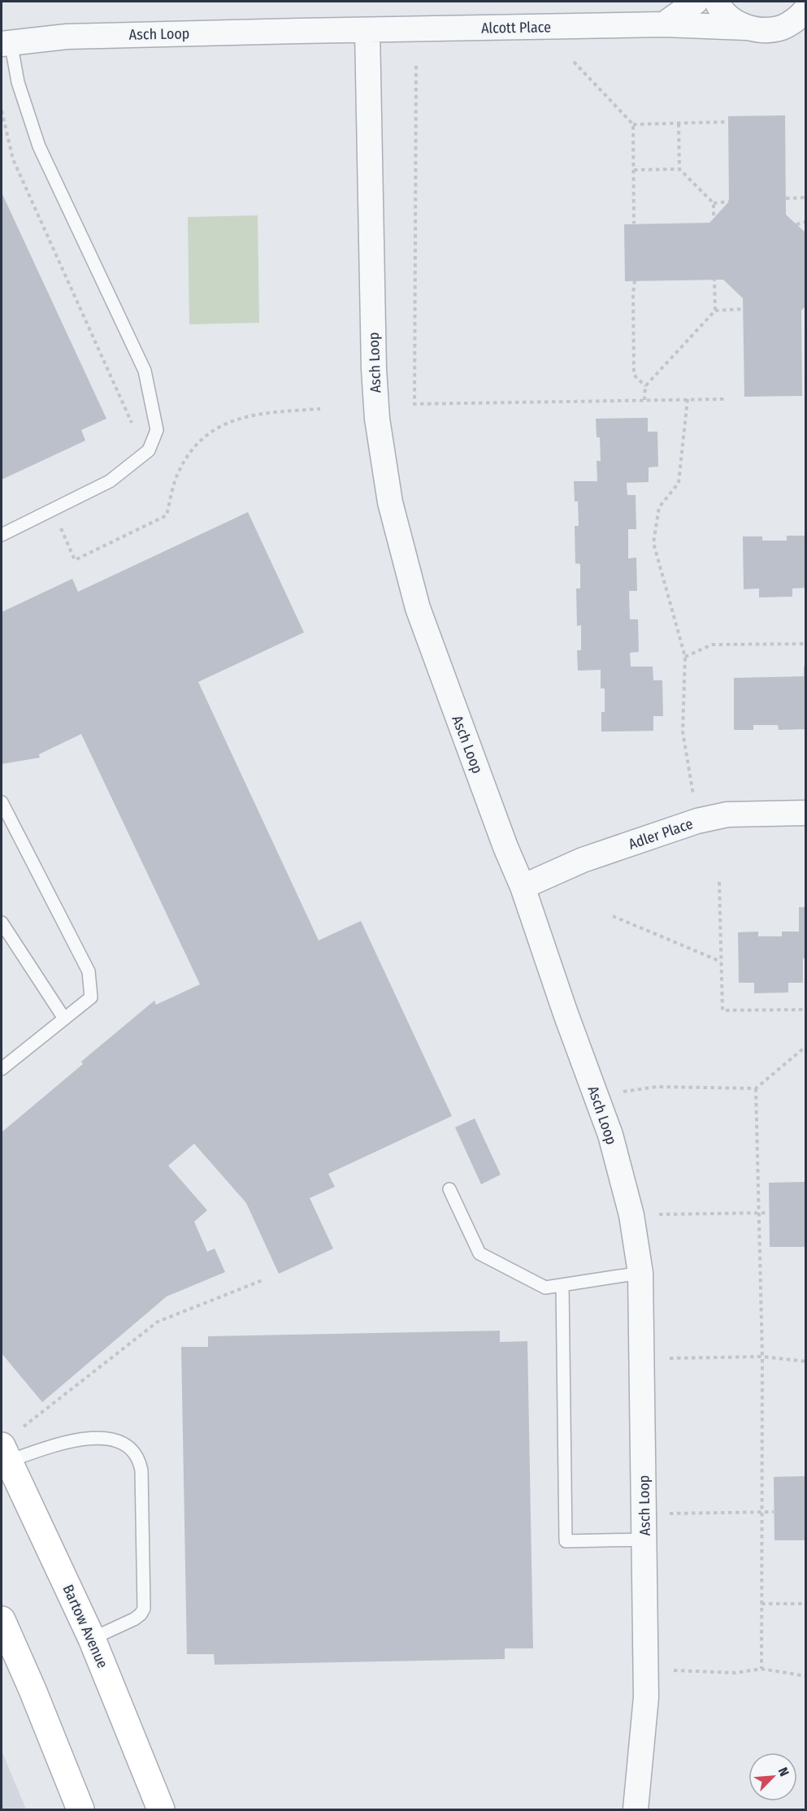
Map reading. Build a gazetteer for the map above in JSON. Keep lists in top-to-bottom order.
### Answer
{
  "streets": {
    "main road": ["Bartow Avenue"],
    "street": ["Alcott Place", "Asch Loop", "Adler Place"]
  },
  "crossings": [
    ["Alcott Place", "Asch Loop"],
    ["Asch Loop", "Adler Place"]
  ],
  "north": "top right"
}
